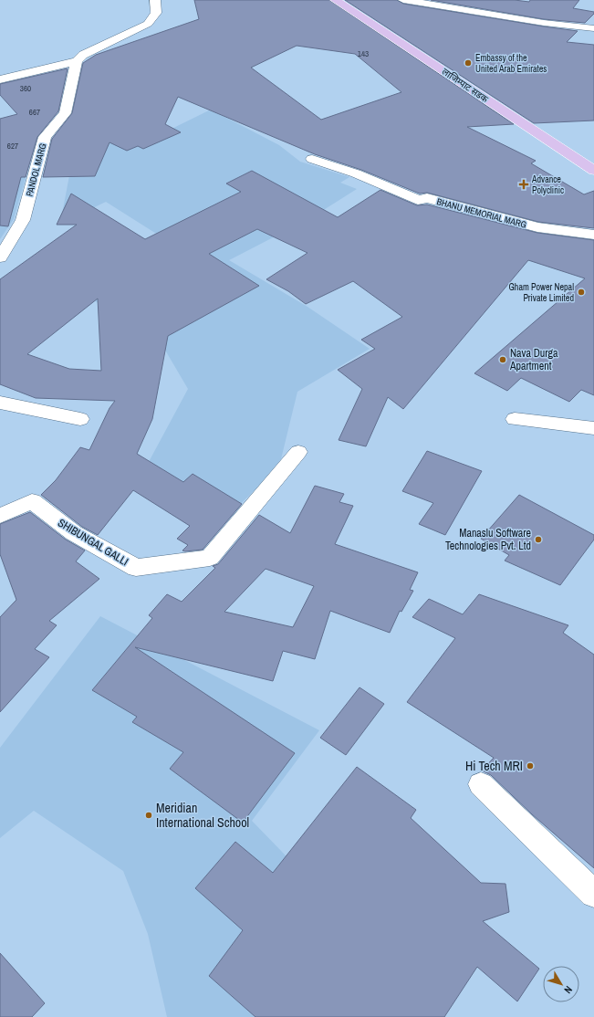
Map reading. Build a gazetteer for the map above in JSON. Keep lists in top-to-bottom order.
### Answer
{
  "streets": {
    "main road": ["लाजिम्पाट सडक"],
    "street": ["PANDOL MARG", "BHANU MEMORIAL MARG", "SHIBUNGAL GALLI"]
  },
  "places": {
    "other": [
      "Embassy of the United Arab Emirates",
      "Gham Power Nepal Private Limited",
      "Nava Durga Apartment",
      "Manaslu Software Technologies Pvt. Ltd",
      "Hi Tech MRI",
      "Meridian International School"
    ],
    "health": ["Advance Polyclinic"]
  },
  "house_numbers": [
    "143",
    "360",
    "667",
    "627"
  ],
  "north": "bottom right"
}
